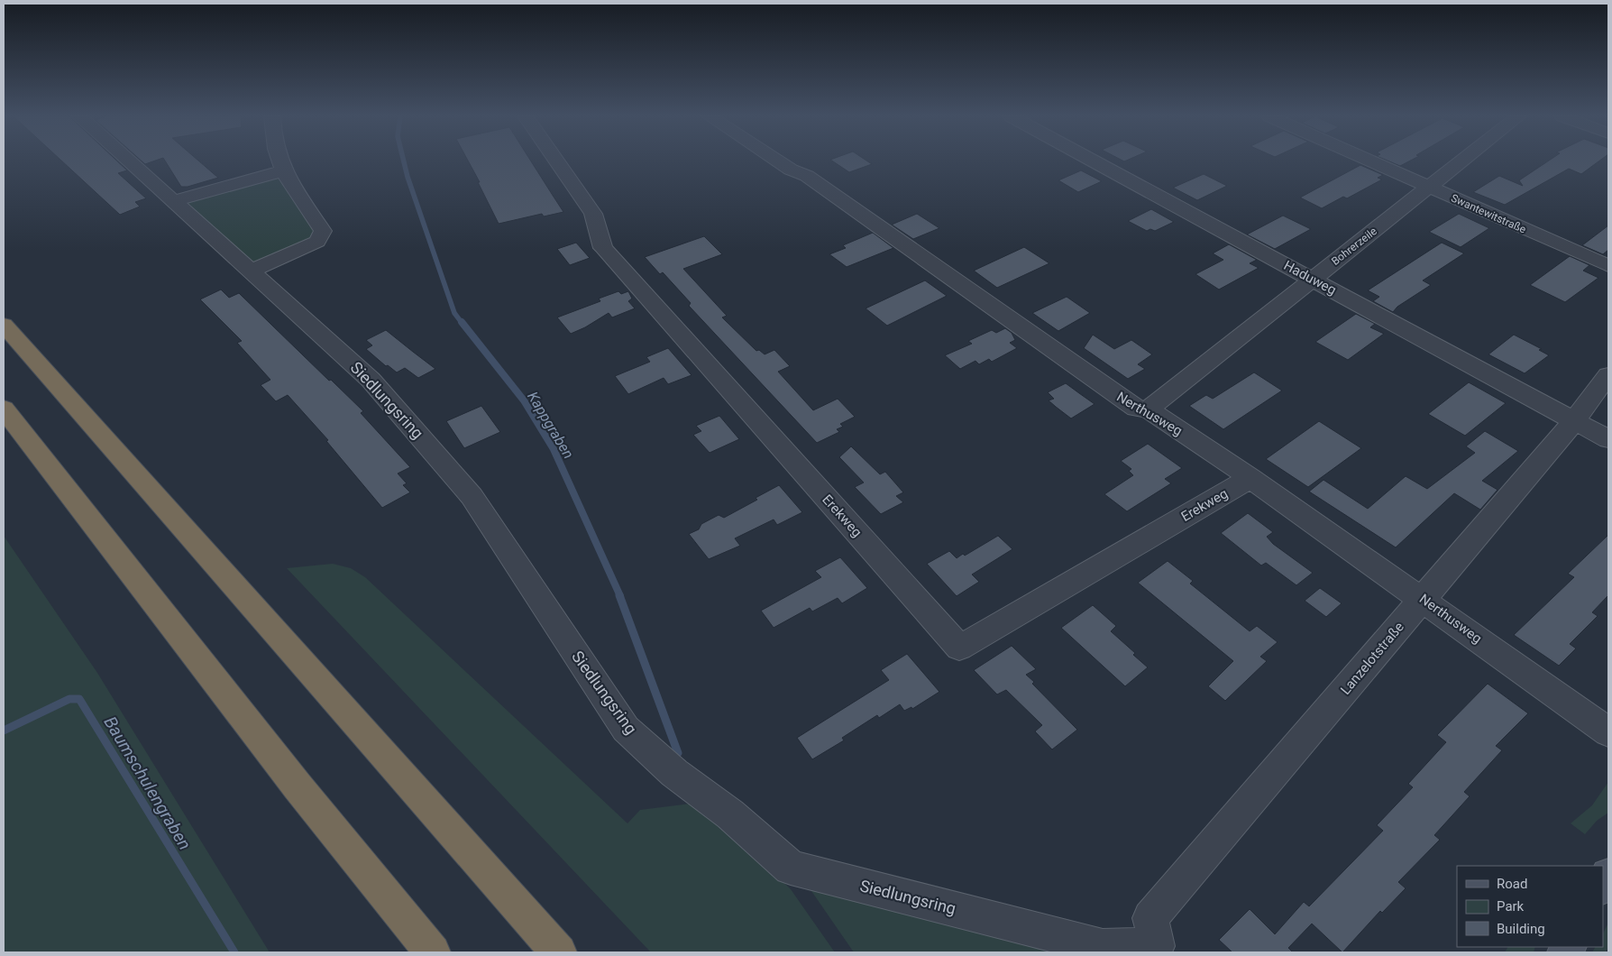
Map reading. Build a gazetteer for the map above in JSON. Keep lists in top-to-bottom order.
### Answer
{
  "streets": {
    "street": [
      "Swantewitstraße",
      "Bohrerzeile",
      "Haduweg",
      "Siedlungsring",
      "Nerthusweg",
      "Erekweg",
      "Lanzelotstraße"
    ]
  },
  "crossings": [
    ["Swantewitstraße", "Bohrerzeile"],
    ["Bohrerzeile", "Haduweg"],
    ["Bohrerzeile", "Nerthusweg"],
    ["Haduweg", "Lanzelotstraße"],
    ["Siedlungsring", "Lanzelotstraße"],
    ["Nerthusweg", "Erekweg"],
    ["Nerthusweg", "Lanzelotstraße"]
  ],
  "water": ["Kappgraben", "Baumschulengraben"],
  "legend": ["Road", "Park", "Building"]
}
